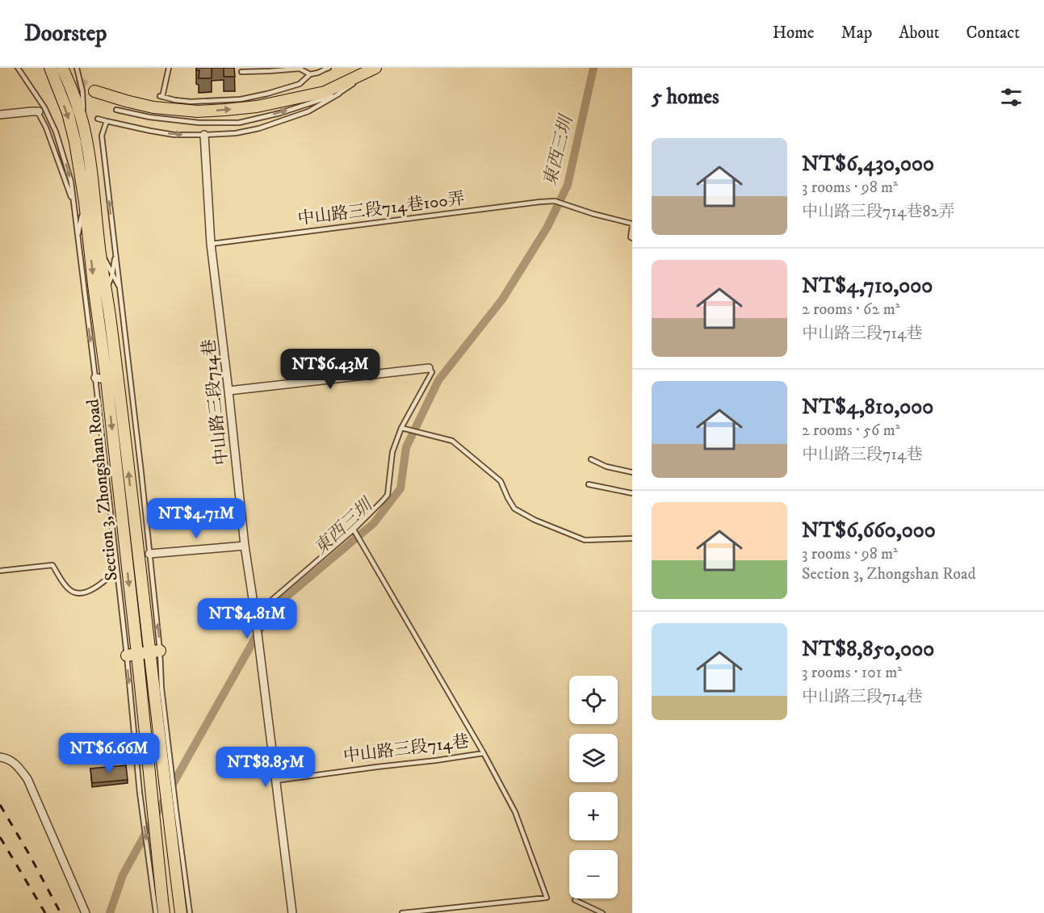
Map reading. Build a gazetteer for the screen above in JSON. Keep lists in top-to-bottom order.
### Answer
{
  "streets": {
    "main road": ["Section 3, Zhongshan Road"],
    "street": ["中山路三段714巷"],
    "lane": ["中山路三段714巷100弄"]
  },
  "crossings": [
    ["中山路三段714巷100弄", "中山路三段714巷"]
  ],
  "water": ["東西三圳"],
  "page": {
    "header": "Doorstep",
    "nav": [
      "Home",
      "Map",
      "About",
      "Contact"
    ],
    "heading": "5 homes",
    "list": [
      {
        "name": "NT$6,430,000",
        "note": "3 rooms · 98 m² · 中山路三段714巷82弄"
      },
      {
        "name": "NT$4,710,000",
        "note": "2 rooms · 62 m² · 中山路三段714巷"
      },
      {
        "name": "NT$4,810,000",
        "note": "2 rooms · 56 m² · 中山路三段714巷"
      },
      {
        "name": "NT$6,660,000",
        "note": "3 rooms · 98 m² · Section 3, Zhongshan Road"
      },
      {
        "name": "NT$8,850,000",
        "note": "3 rooms · 101 m² · 中山路三段714巷"
      }
    ],
    "price": [
      "NT$6.43M",
      "NT$4.71M",
      "NT$4.81M",
      "NT$6.66M",
      "NT$8.85M"
    ],
    "map_buttons": ["+", "−"]
  }
}
